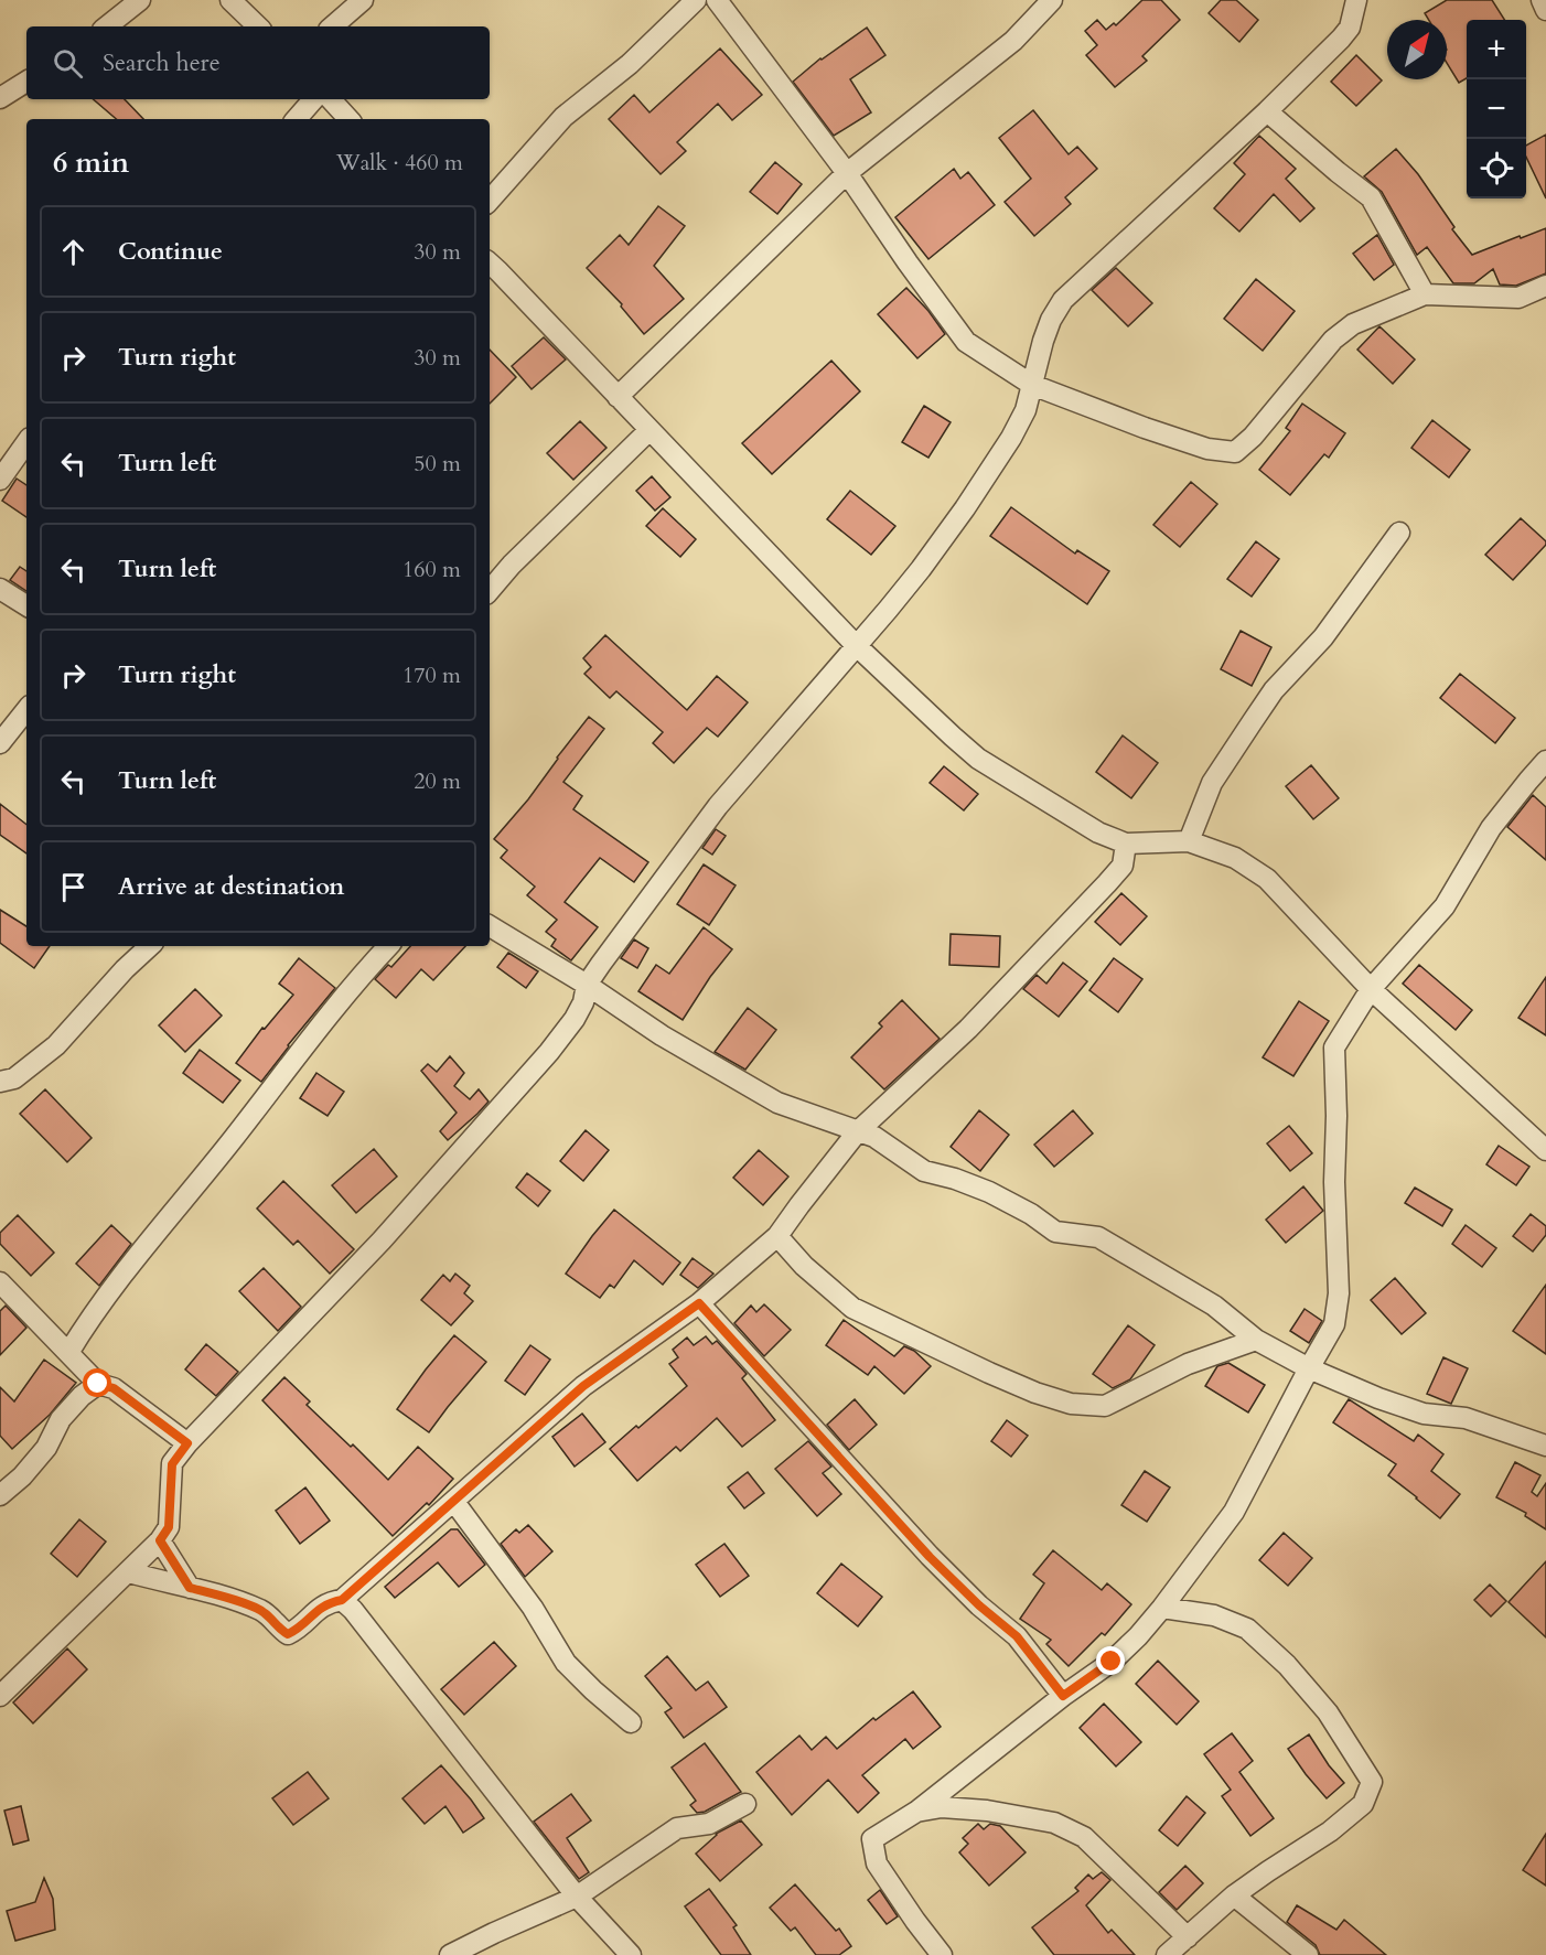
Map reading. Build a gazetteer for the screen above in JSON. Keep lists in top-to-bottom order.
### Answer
{
  "north": "top right",
  "page": {
    "map_buttons": ["+", "−"],
    "search": "Search here",
    "heading": ["6 min", "Walk · 460 m"],
    "list": [
      ["Continue", "30 m"],
      ["Turn right", "30 m"],
      ["Turn left", "50 m"],
      ["Turn left", "160 m"],
      ["Turn right", "170 m"],
      ["Turn left", "20 m"],
      "Arrive at destination"
    ]
  }
}
